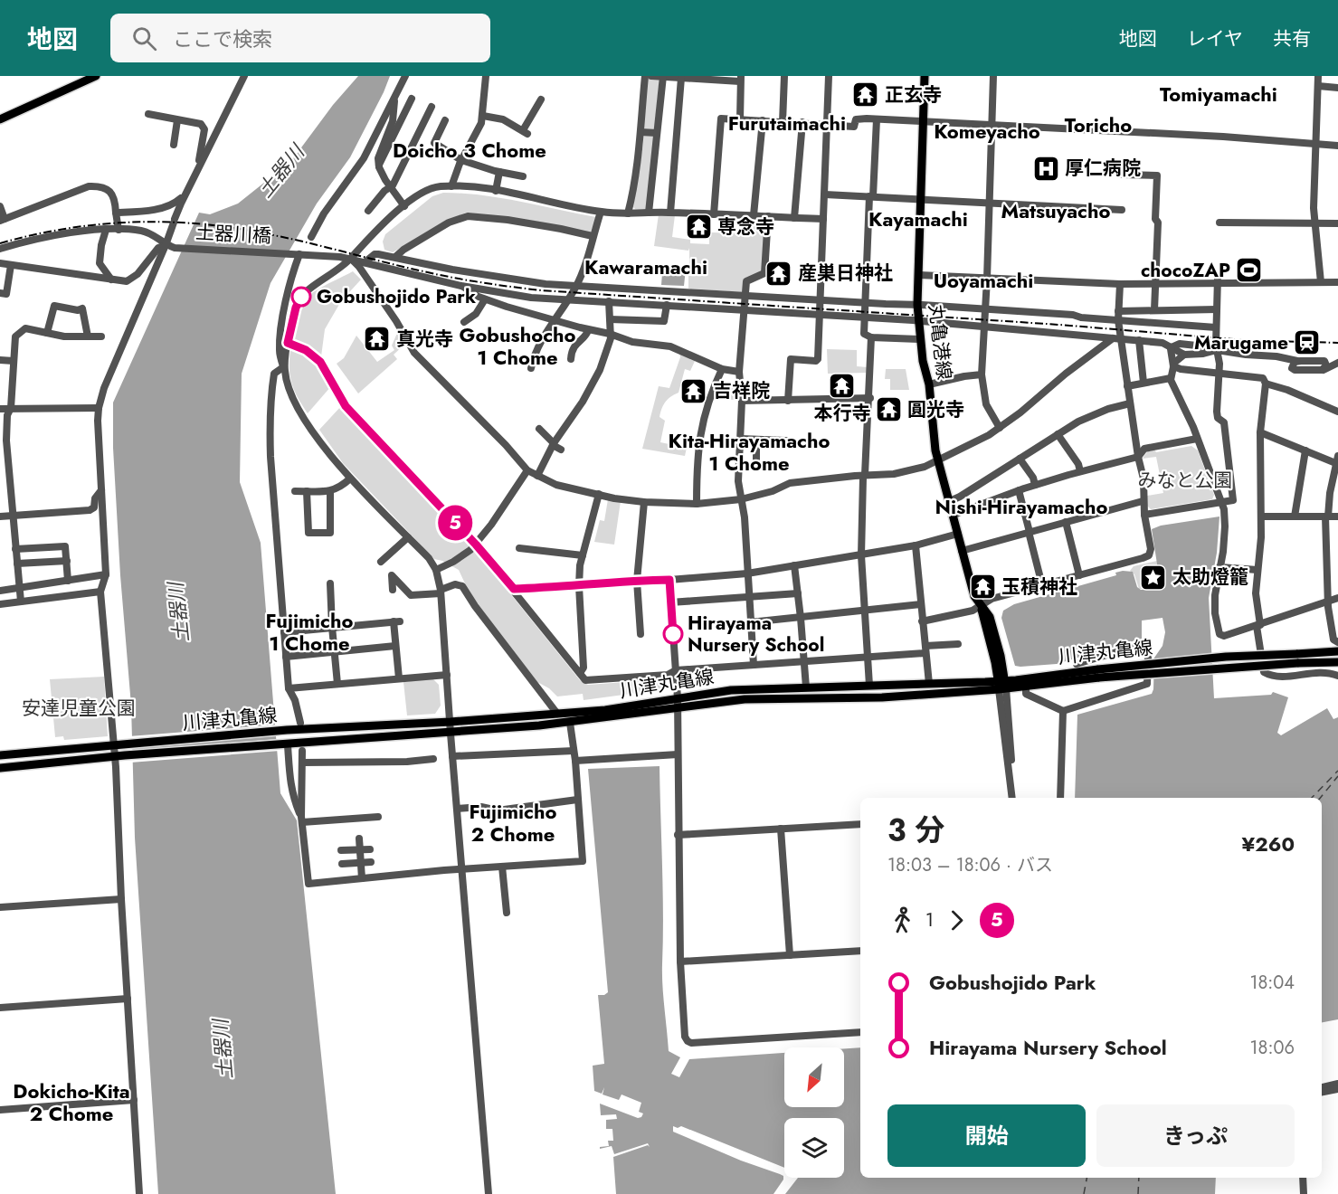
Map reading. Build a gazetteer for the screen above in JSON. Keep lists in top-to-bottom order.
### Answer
{
  "streets": {
    "main road": ["丸亀港線", "川津丸亀線"],
    "street": ["土器川橋"]
  },
  "crossings": [
    ["丸亀港線", "川津丸亀線"]
  ],
  "districts": [
    "Tomiyamachi",
    "Furutaimachi",
    "Toricho",
    "Komeyacho",
    "Doicho 3 Chome",
    "Matsuyacho",
    "Kayamachi",
    "Kawaramachi",
    "Uoyamachi",
    "Gobushocho 1 Chome",
    "Kita-Hirayamacho 1 Chome",
    "Nishi-Hirayamacho",
    "Fujimicho 1 Chome",
    "Fujimicho 2 Chome",
    "Dokicho-Kita 2 Chome"
  ],
  "water": ["土器川"],
  "parks": ["みなと公園", "安達児童公園"],
  "places": {
    "temple": [
      "正玄寺",
      "専念寺",
      "産巣日神社",
      "真光寺",
      "本行寺",
      "吉祥院",
      "圓光寺",
      "玉積神社"
    ],
    "hospital": ["厚仁病院"],
    "sports": ["chocoZAP"],
    "other": ["Gobushojido Park", "Hirayama Nursery School"],
    "station": ["Marugame"],
    "place": ["太助燈籠"]
  },
  "lines": ["bus line 5"],
  "north": "bottom left",
  "page": {
    "header": "地図",
    "search": "ここで検索",
    "nav": ["地図", "レイヤ", "共有"],
    "on_map": "5",
    "heading": ["3 分", "18:03 – 18:06 · バス", "¥260"],
    "legs": ["1", "5"],
    "list": [
      {
        "name": "Gobushojido Park",
        "value": "18:04"
      },
      {
        "name": "Hirayama Nursery School",
        "value": "18:06"
      }
    ],
    "buttons": ["開始", "きっぷ"]
  }
}
